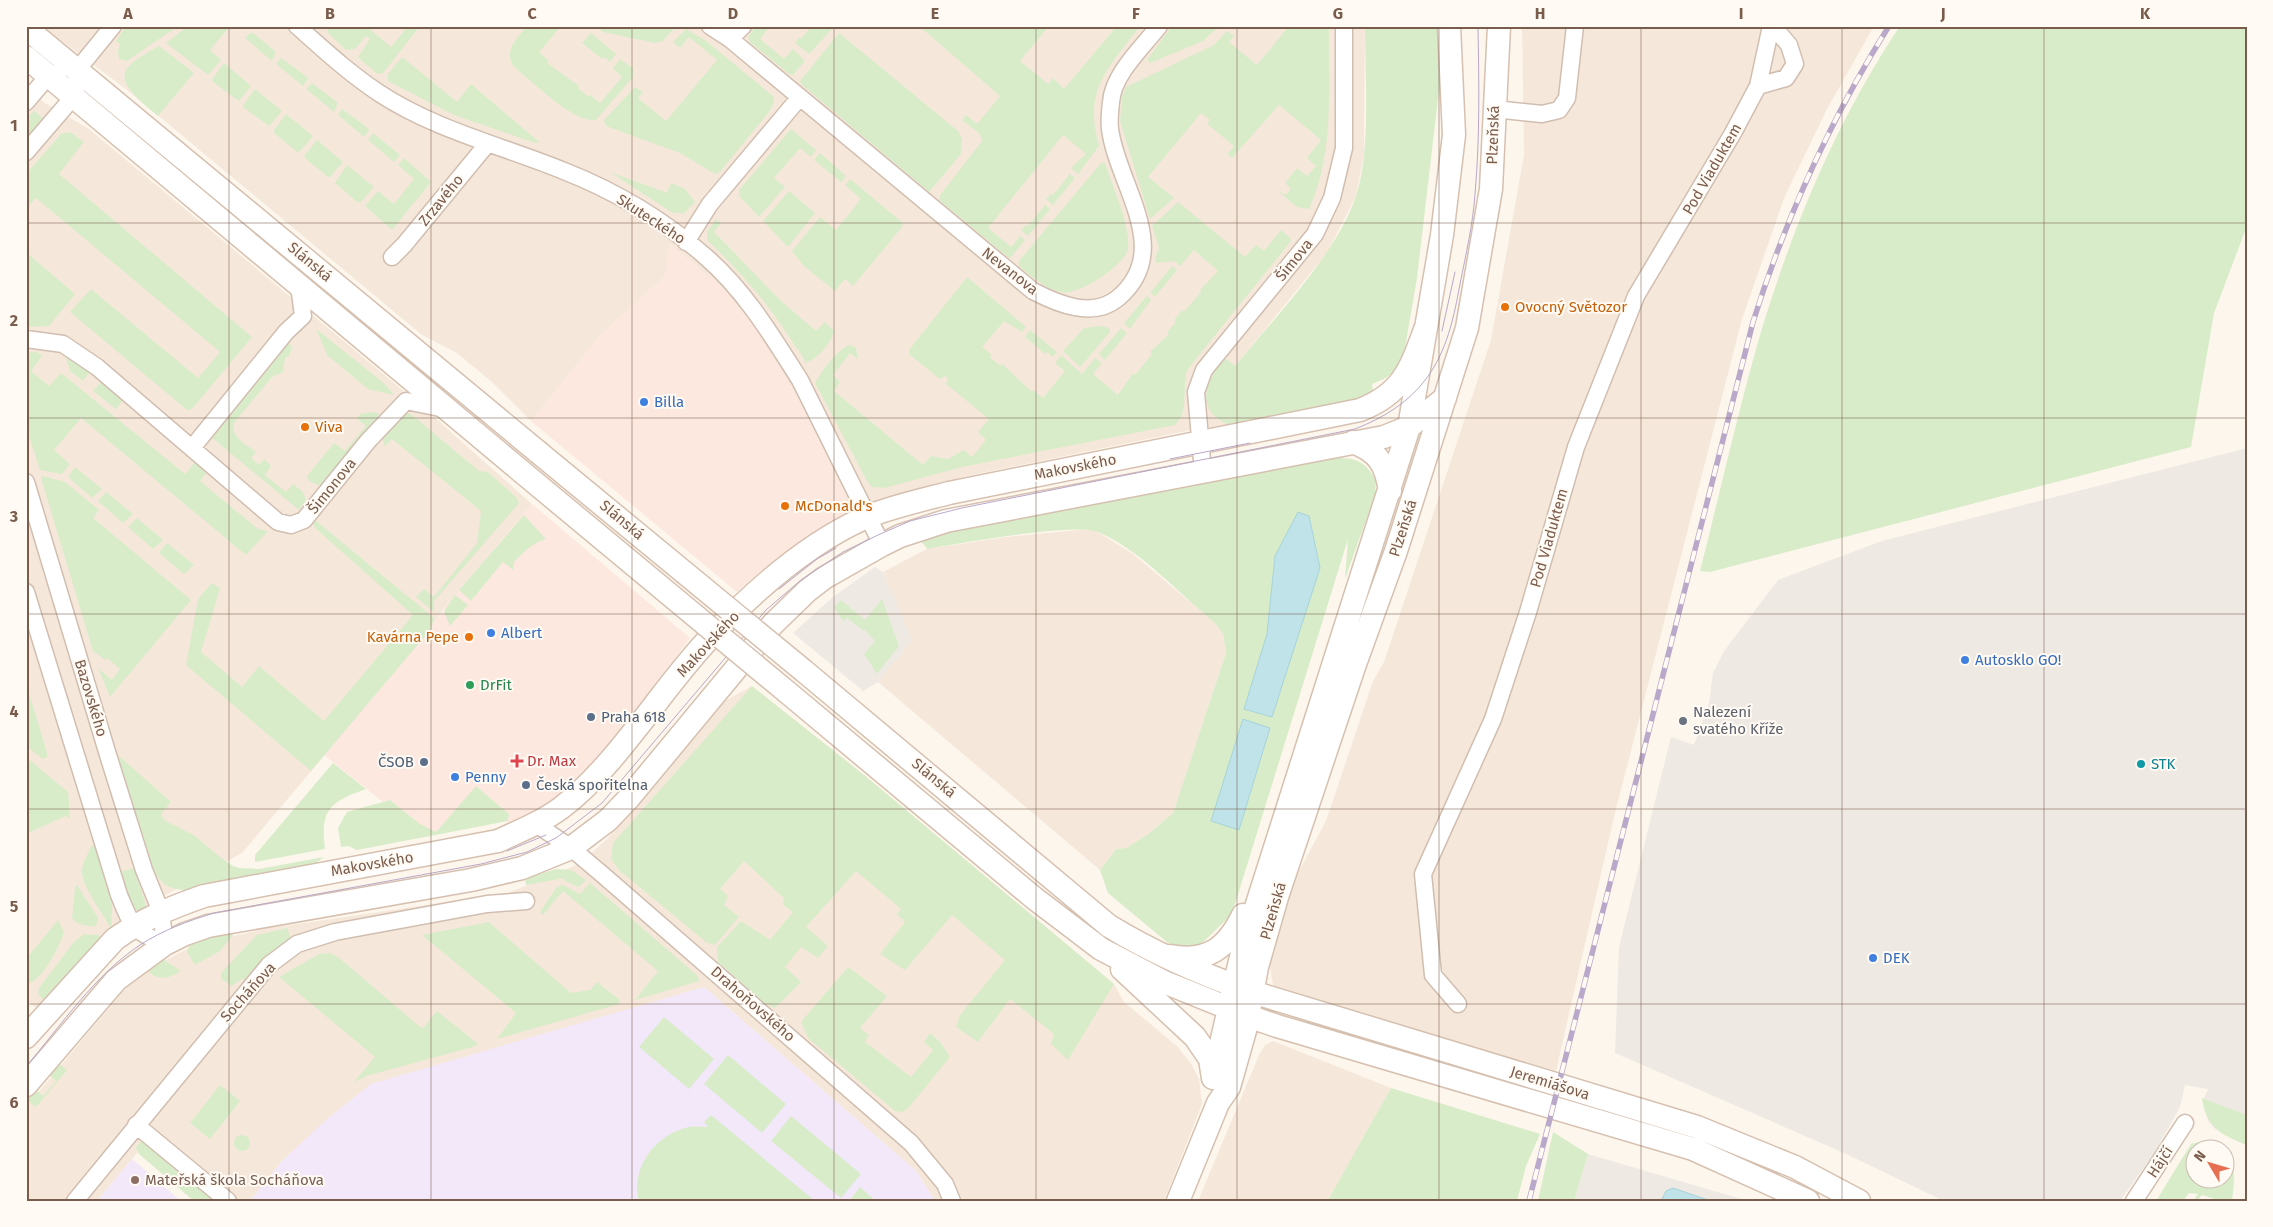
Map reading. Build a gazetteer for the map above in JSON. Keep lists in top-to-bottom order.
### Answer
{
  "streets": {
    "main road": [
      "Plzeňská",
      "Slánská",
      "Makovského",
      "Jeremiášova"
    ],
    "street": [
      "Pod Viaduktem",
      "Zrzavého",
      "Skuteckého",
      "Šímova",
      "Nevanova",
      "Šimonova",
      "Bazovského",
      "Socháňova",
      "Drahoňovského",
      "Hájčí"
    ]
  },
  "crossings": [
    ["Plzeňská", "Slánská"],
    ["Plzeňská", "Makovského"],
    ["Plzeňská", "Jeremiášova"],
    ["Zrzavého", "Skuteckého"],
    ["Skuteckého", "Makovského"],
    ["Šímova", "Makovského"],
    ["Slánská", "Šimonova"],
    ["Slánská", "Jeremiášova"],
    ["Makovského", "Bazovského"],
    ["Makovského", "Drahoňovského"]
  ],
  "places": {
    "other": [
      "Ovocný Světozor",
      "Billa",
      "Viva",
      "McDonald's",
      "Albert",
      "Kavárna Pepe",
      "Autosklo GO!",
      "DrFit",
      "Praha 618",
      "Nalezení svatého Kříže",
      "ČSOB",
      "STK",
      "Penny",
      "Česká spořitelna",
      "DEK",
      "Mateřská škola Socháňova"
    ],
    "health": ["Dr. Max"]
  },
  "north": "top left",
  "grid": {
    "columns": [
      "A",
      "B",
      "C",
      "D",
      "E",
      "F",
      "G",
      "H",
      "I",
      "J",
      "K"
    ],
    "rows": [
      "1",
      "2",
      "3",
      "4",
      "5",
      "6"
    ]
  }
}
